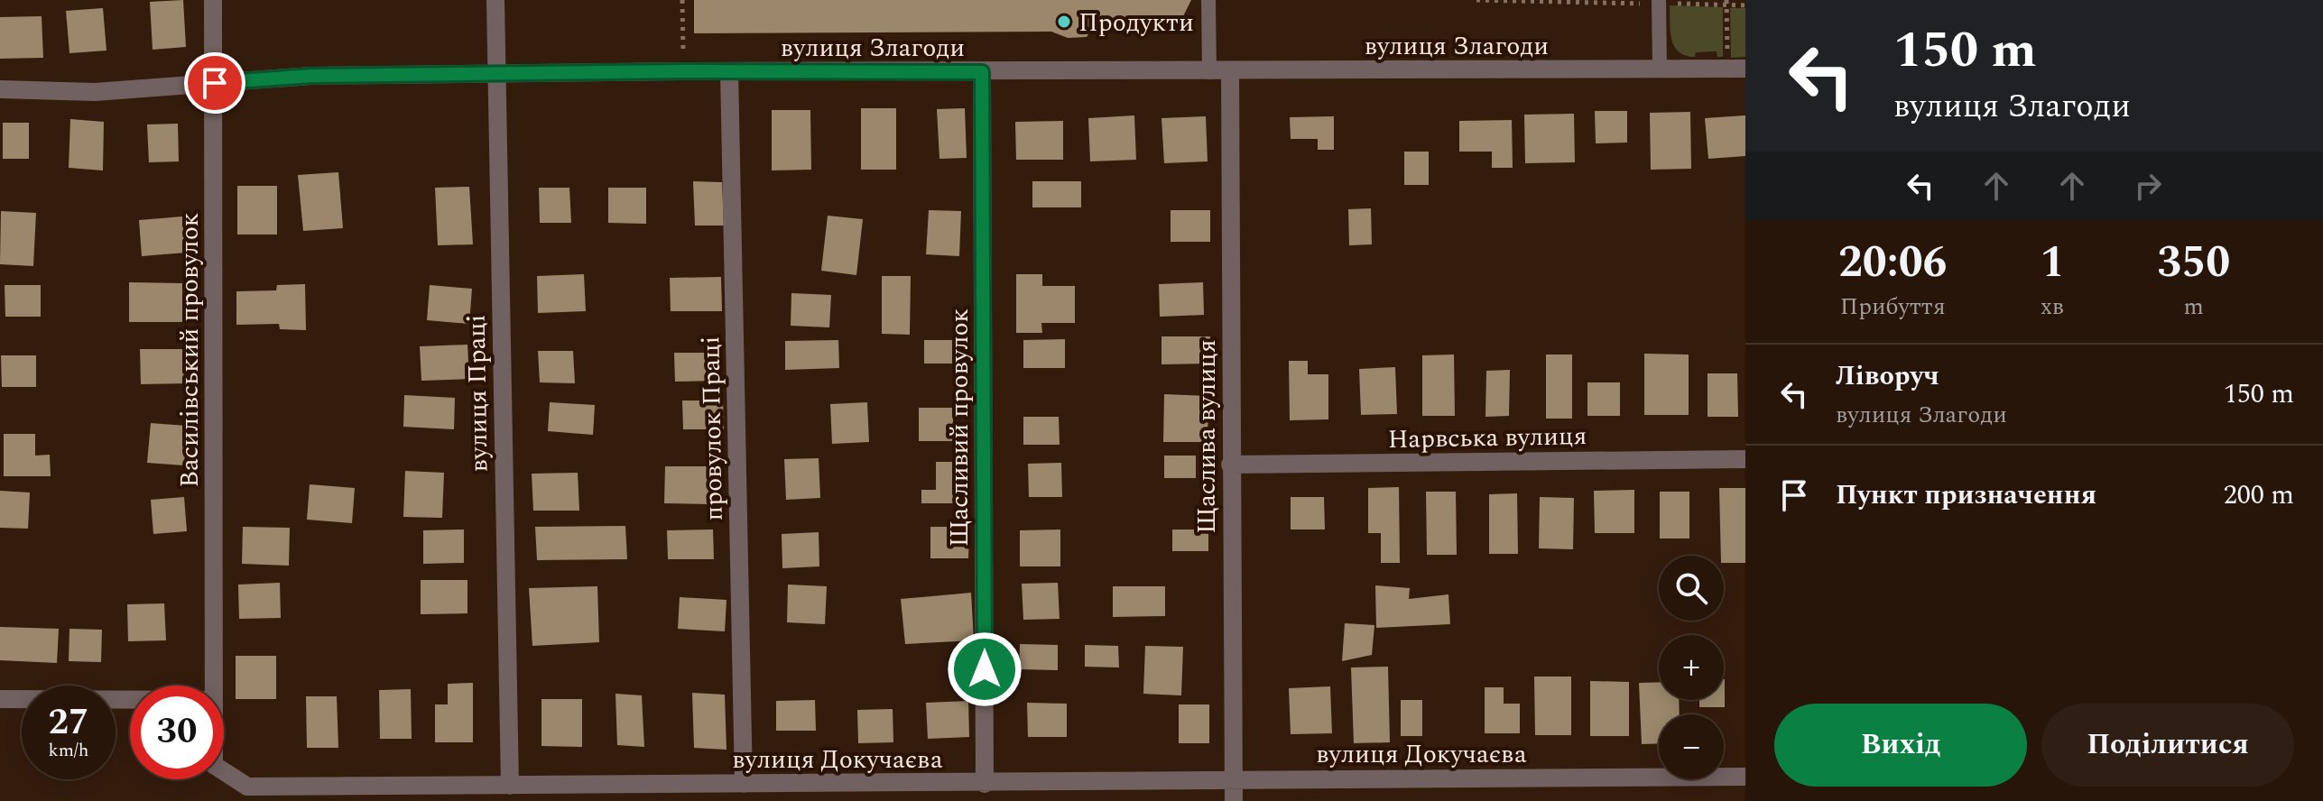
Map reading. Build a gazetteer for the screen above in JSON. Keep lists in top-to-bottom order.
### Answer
{
  "streets": {
    "street": [
      "вулиця Злагоди",
      "Василівський провулок",
      "вулиця Праці",
      "Щасливий провулок",
      "провулок Праці",
      "Щаслива вулиця",
      "Нарвська вулиця",
      "вулиця Докучаєва"
    ]
  },
  "crossings": [
    ["вулиця Злагоди", "Василівський провулок"],
    ["вулиця Злагоди", "вулиця Праці"],
    ["вулиця Злагоди", "Щасливий провулок"],
    ["вулиця Злагоди", "провулок Праці"],
    ["вулиця Злагоди", "Щаслива вулиця"],
    ["вулиця Праці", "вулиця Докучаєва"],
    ["Щасливий провулок", "вулиця Докучаєва"],
    ["провулок Праці", "вулиця Докучаєва"],
    ["Щаслива вулиця", "Нарвська вулиця"],
    ["Щаслива вулиця", "вулиця Докучаєва"]
  ],
  "places": ["Продукти"],
  "page": {
    "turn": ["150 m", "вулиця Злагоди"],
    "eta": [
      "20:06",
      "Прибуття",
      "1",
      "хв",
      "350",
      "m"
    ],
    "list": [
      {
        "name": "Ліворуч",
        "note": "вулиця Злагоди",
        "value": "150 m"
      },
      {
        "name": "Пункт призначення",
        "value": "200 m"
      }
    ],
    "map_buttons": ["+", "−"],
    "speed": "27 km/h",
    "limit": "30",
    "buttons": ["Вихід", "Поділитися"]
  }
}
